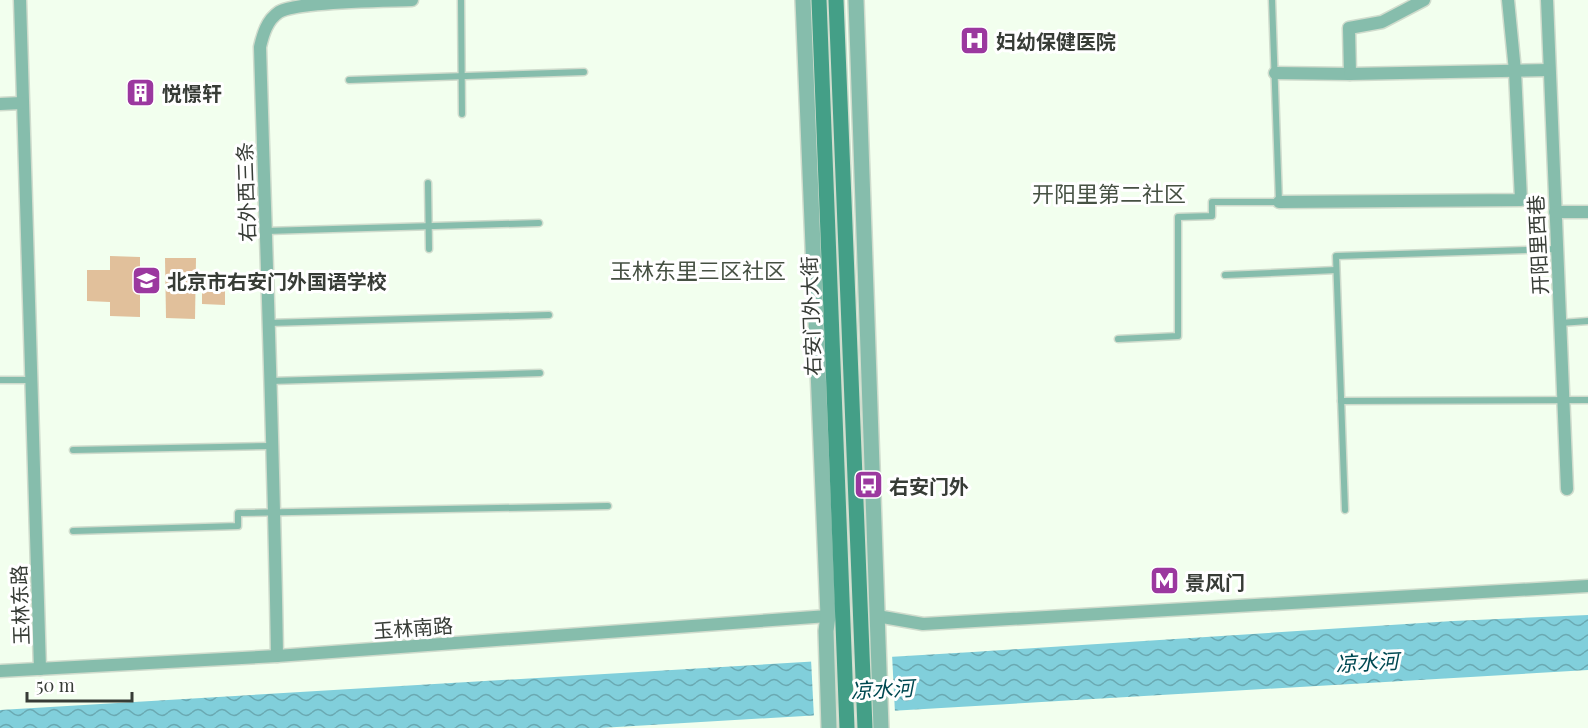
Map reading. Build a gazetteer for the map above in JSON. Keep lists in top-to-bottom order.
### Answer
{
  "streets": {
    "main road": ["右安门外大街"],
    "street": [
      "右外西三条",
      "开阳里西巷",
      "玉林东路",
      "玉林南路"
    ]
  },
  "crossings": [
    ["右外西三条", "玉林南路"],
    ["玉林东路", "玉林南路"]
  ],
  "districts": ["开阳里第二社区", "玉林东里三区社区"],
  "water": ["凉水河"],
  "places": {
    "hospital": ["妇幼保健医院"],
    "building": ["悦憬轩"],
    "school or university": ["北京市右安门外国语学校"],
    "bus stop": ["右安门外"],
    "metro station": ["景风门"]
  },
  "scale_bar": "50 m"
}
